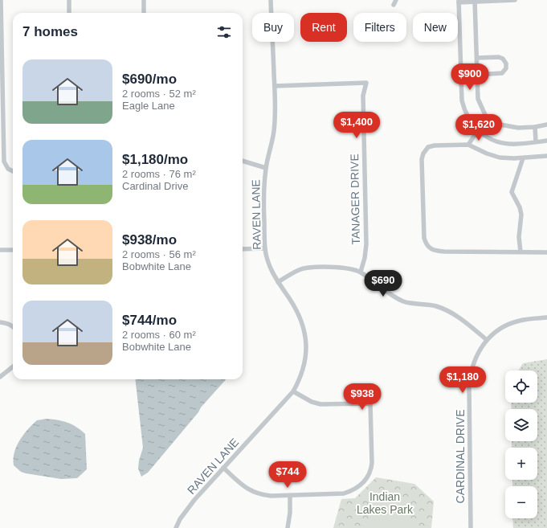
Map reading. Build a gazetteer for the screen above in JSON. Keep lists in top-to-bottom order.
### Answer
{
  "streets": {
    "street": ["TANAGER DRIVE", "RAVEN LANE", "CARDINAL DRIVE"]
  },
  "crossings": [
    ["TANAGER DRIVE", "RAVEN LANE"]
  ],
  "parks": ["Indian Lakes Park"],
  "page": {
    "chip": [
      "Buy",
      "Rent",
      "Filters",
      "New"
    ],
    "heading": "7 homes",
    "list": [
      {
        "name": "$690/mo",
        "note": "2 rooms · 52 m² · Eagle Lane"
      },
      {
        "name": "$1,180/mo",
        "note": "2 rooms · 76 m² · Cardinal Drive"
      },
      {
        "name": "$938/mo",
        "note": "2 rooms · 56 m² · Bobwhite Lane"
      },
      {
        "name": "$744/mo",
        "note": "2 rooms · 60 m² · Bobwhite Lane"
      }
    ],
    "price": [
      "$900",
      "$1,400",
      "$1,620",
      "$690",
      "$1,180",
      "$938",
      "$744"
    ],
    "map_buttons": ["+", "−"]
  }
}
